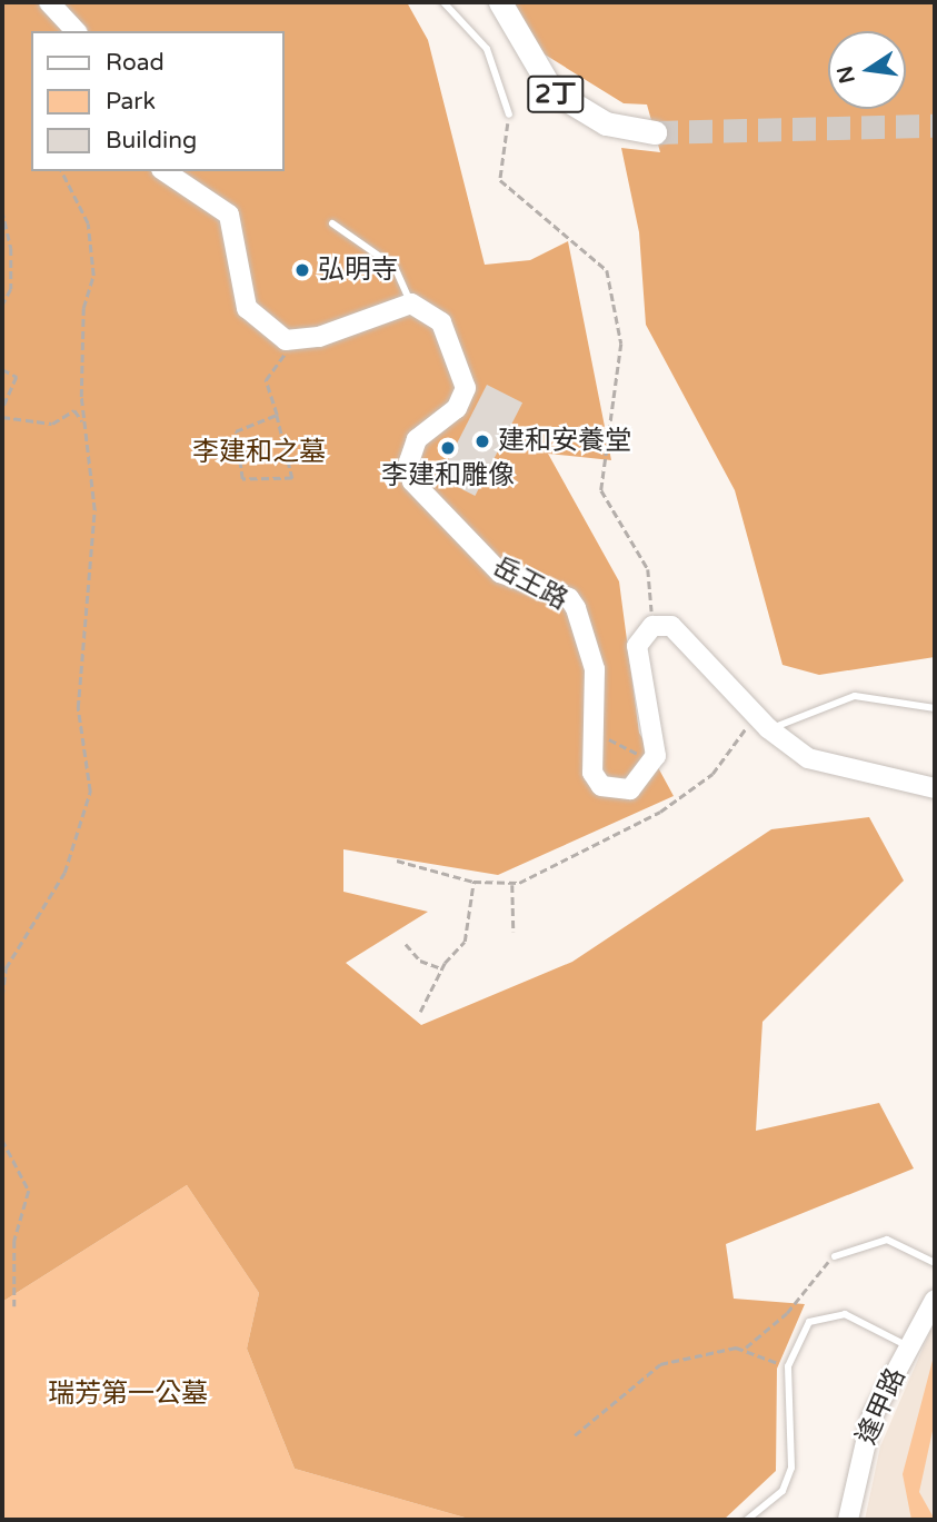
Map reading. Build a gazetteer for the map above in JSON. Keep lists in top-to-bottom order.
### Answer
{
  "streets": {
    "main road": ["2丁"],
    "street": ["岳王路", "逢甲路"]
  },
  "parks": ["李建和之墓", "瑞芳第一公墓"],
  "places": ["弘明寺", "建和安養堂", "李建和雕像"],
  "legend": ["Road", "Park", "Building"],
  "north": "left"
}
